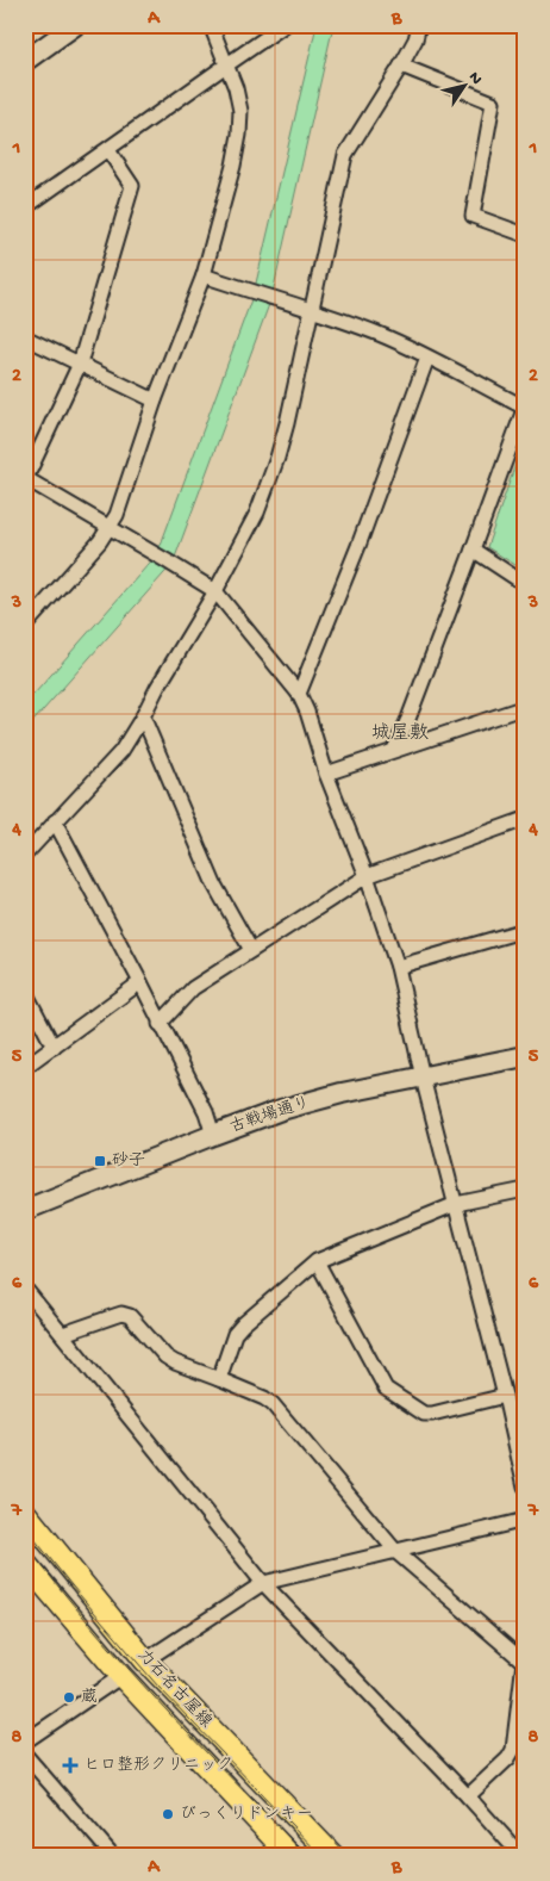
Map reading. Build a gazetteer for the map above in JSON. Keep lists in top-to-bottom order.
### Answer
{
  "streets": {
    "main road": ["力石名古屋線"],
    "street": ["古戦場通り"]
  },
  "districts": ["城屋敷"],
  "places": {
    "transit": ["砂子"],
    "other": ["蔵", "びっくりドンキー"],
    "health": ["ヒロ整形クリニック"]
  },
  "north": "top right",
  "grid": {
    "columns": ["A", "B"],
    "rows": [
      "1",
      "2",
      "3",
      "4",
      "5",
      "6",
      "7",
      "8"
    ]
  }
}
